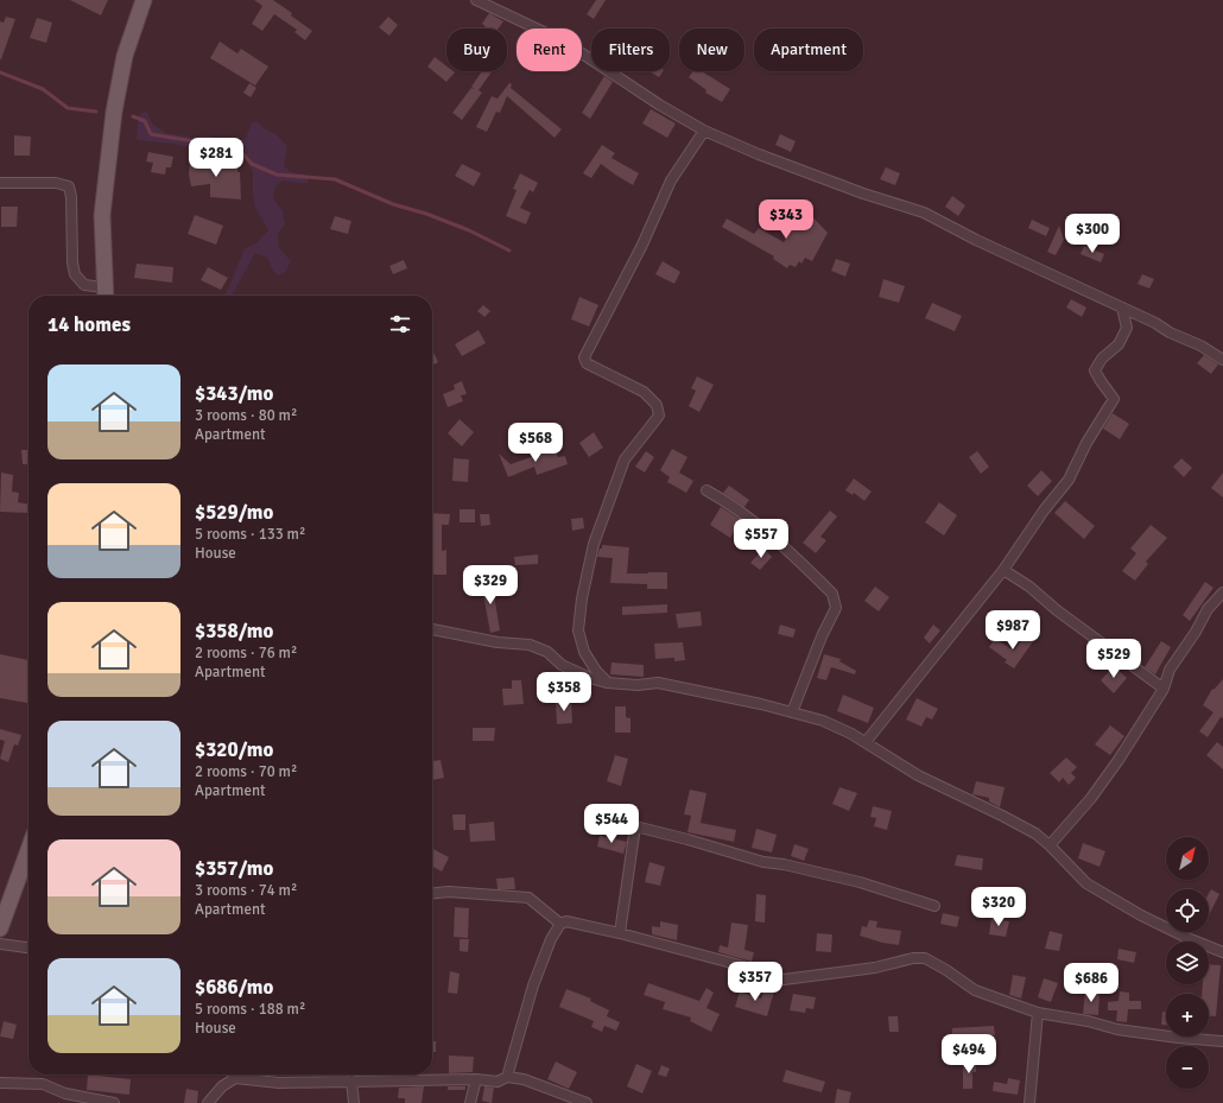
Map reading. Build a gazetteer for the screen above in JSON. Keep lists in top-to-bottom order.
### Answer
{
  "north": "top right",
  "page": {
    "chip": [
      "Buy",
      "Rent",
      "Filters",
      "New",
      "Apartment"
    ],
    "price": [
      "$281",
      "$343",
      "$300",
      "$568",
      "$557",
      "$329",
      "$987",
      "$529",
      "$358",
      "$544",
      "$320",
      "$357",
      "$686",
      "$494"
    ],
    "heading": "14 homes",
    "list": [
      {
        "name": "$343/mo",
        "note": "3 rooms · 80 m² · Apartment"
      },
      {
        "name": "$529/mo",
        "note": "5 rooms · 133 m² · House"
      },
      {
        "name": "$358/mo",
        "note": "2 rooms · 76 m² · Apartment"
      },
      {
        "name": "$320/mo",
        "note": "2 rooms · 70 m² · Apartment"
      },
      {
        "name": "$357/mo",
        "note": "3 rooms · 74 m² · Apartment"
      },
      {
        "name": "$686/mo",
        "note": "5 rooms · 188 m² · House"
      }
    ],
    "map_buttons": ["+", "−"]
  }
}
